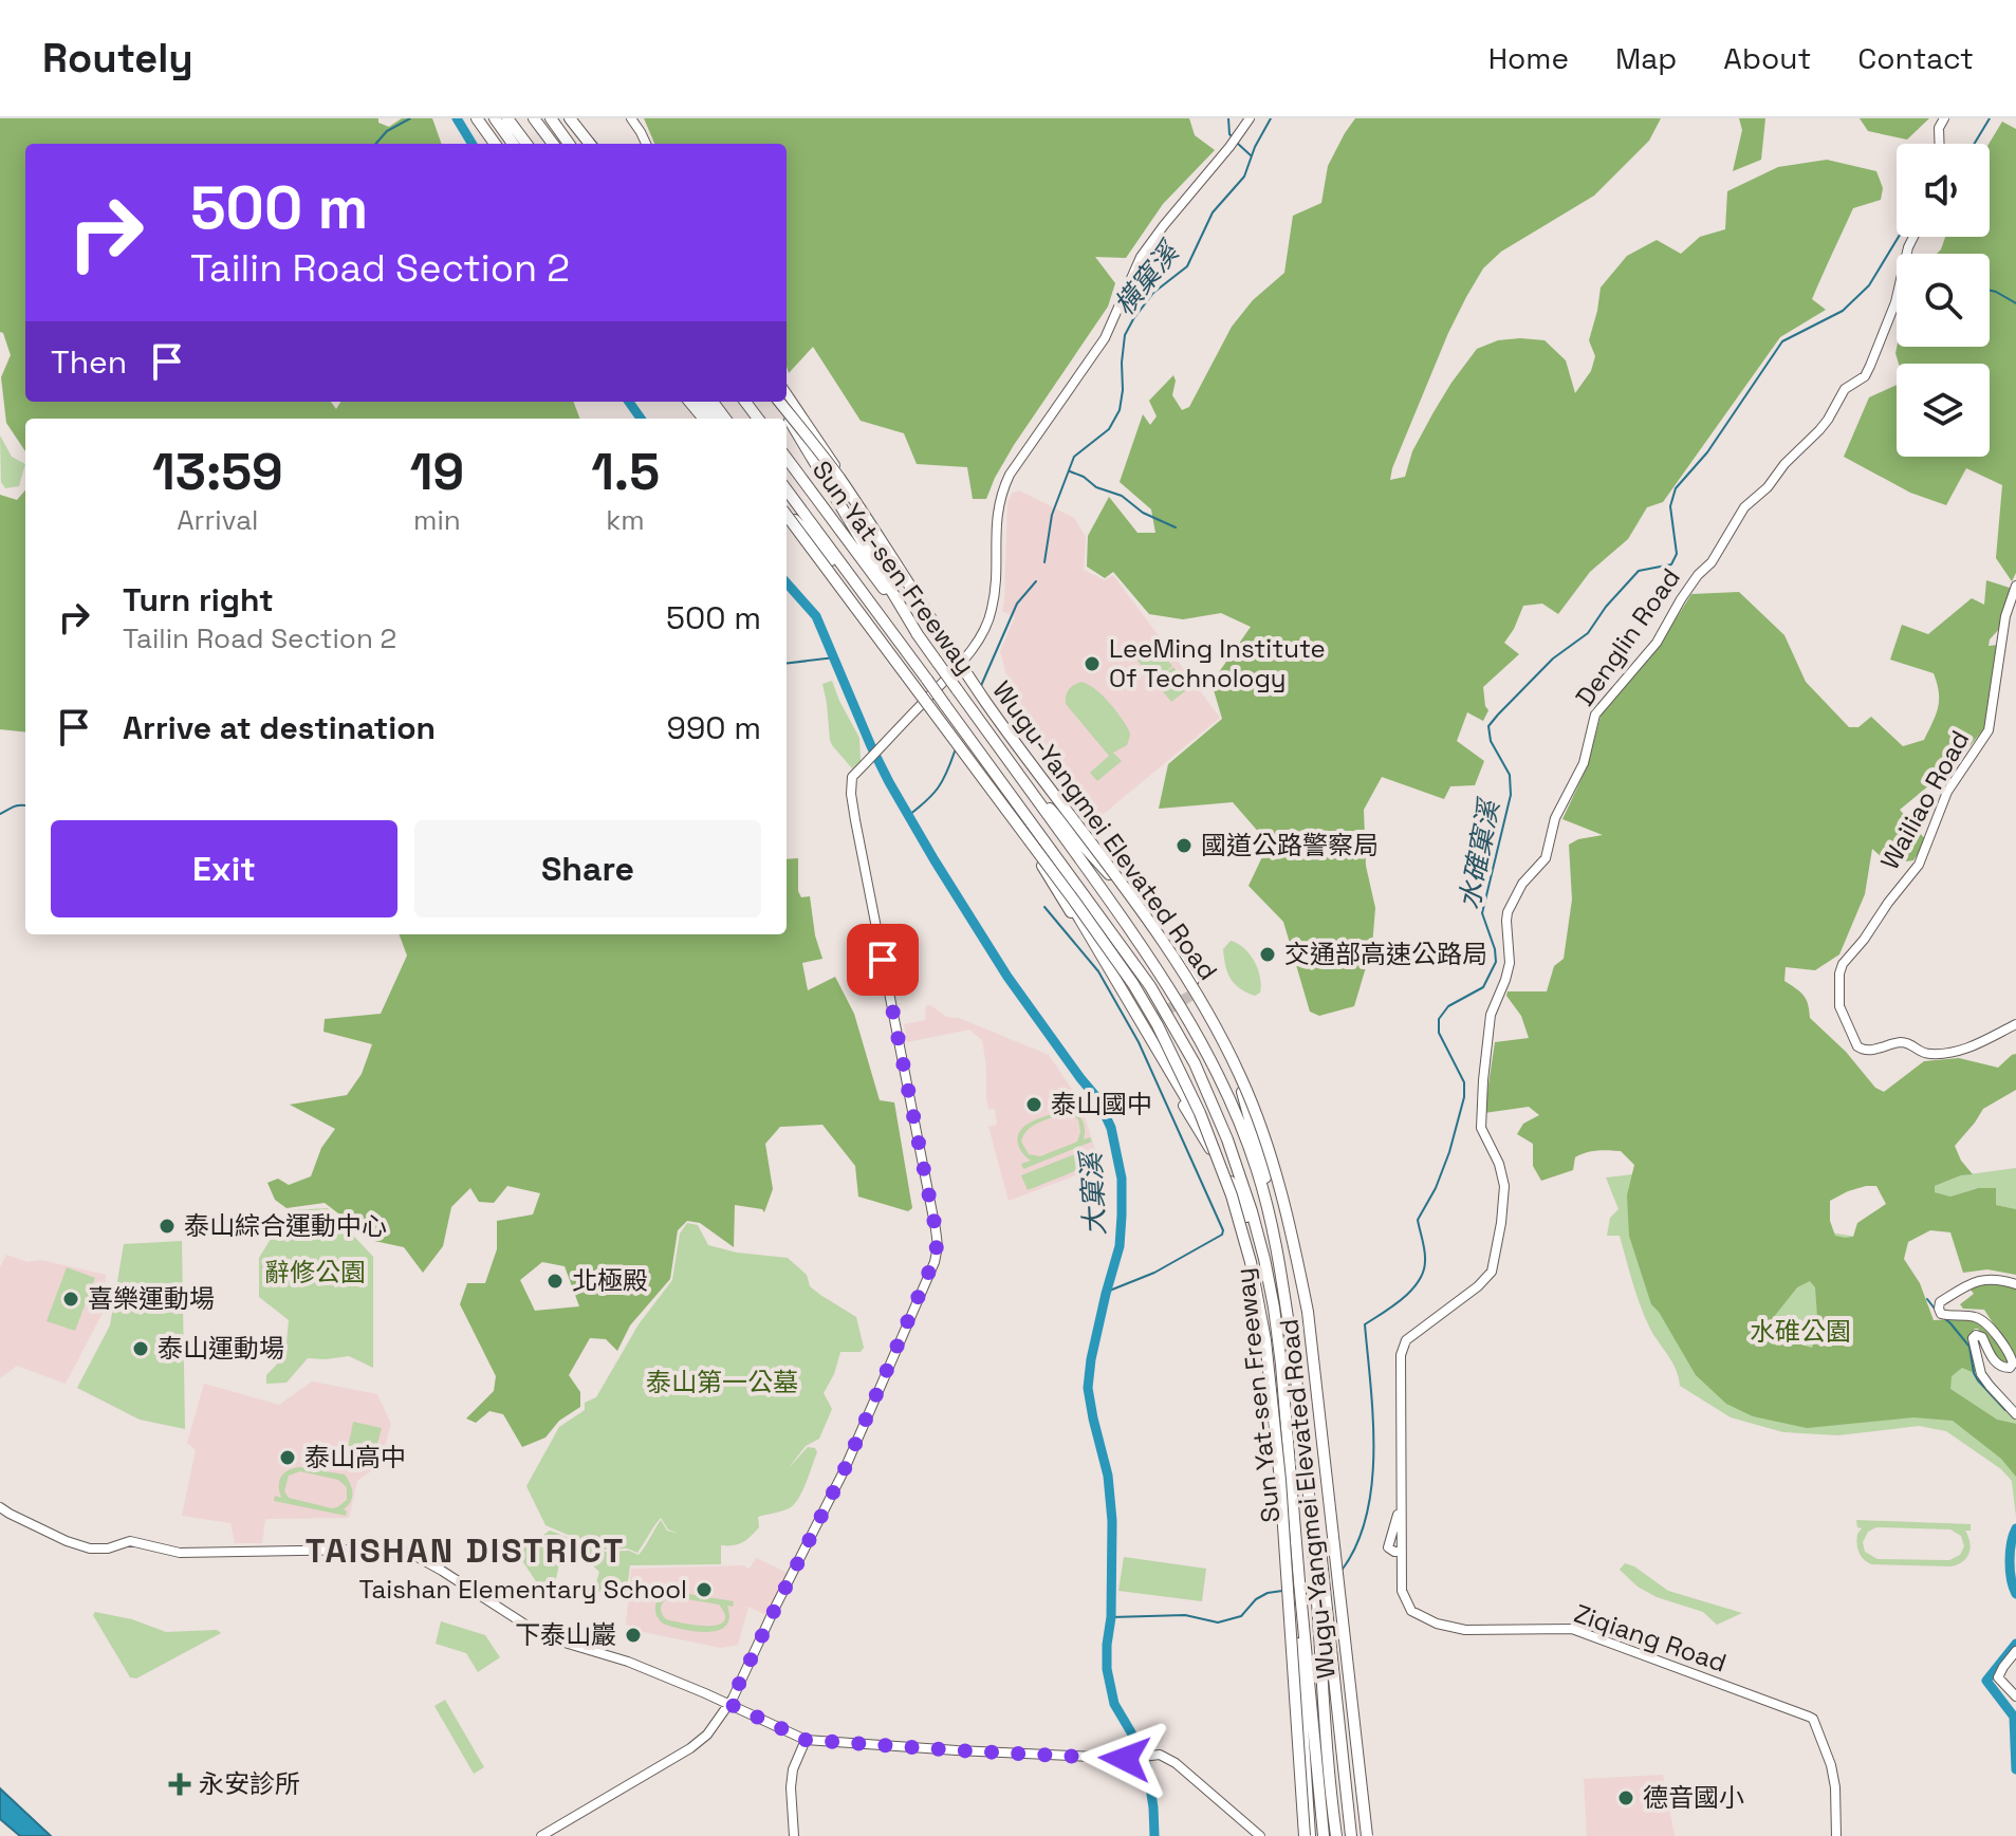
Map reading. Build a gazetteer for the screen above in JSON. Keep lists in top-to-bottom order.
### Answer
{
  "streets": {
    "highway": ["Sun Yat-sen Freeway", "Wugu-Yangmei Elevated Road"],
    "street": ["Denglin Road", "Wailiao Road", "Ziqiang Road"]
  },
  "crossings": [
    ["Denglin Road", "Ziqiang Road"]
  ],
  "districts": ["TAISHAN DISTRICT"],
  "water": ["橫窠溪", "水確窠溪", "大窠溪"],
  "parks": ["辭修公園", "水碓公園", "泰山第一公墓"],
  "places": {
    "other": [
      "LeeMing Institute Of Technology",
      "國道公路警察局",
      "交通部高速公路局",
      "泰山國中",
      "泰山綜合運動中心",
      "北極殿",
      "喜樂運動場",
      "泰山運動場",
      "泰山高中",
      "Taishan Elementary School",
      "下泰山巖",
      "德音國小"
    ],
    "health": ["永安診所"]
  },
  "page": {
    "header": "Routely",
    "nav": [
      "Home",
      "Map",
      "About",
      "Contact"
    ],
    "turn": ["500 m", "Tailin Road Section 2"],
    "then": "Then",
    "eta": [
      "13:59",
      "Arrival",
      "19",
      "min",
      "1.5",
      "km"
    ],
    "list": [
      {
        "name": "Turn right",
        "note": "Tailin Road Section 2",
        "value": "500 m"
      },
      {
        "name": "Arrive at destination",
        "value": "990 m"
      }
    ],
    "buttons": ["Exit", "Share"]
  }
}
